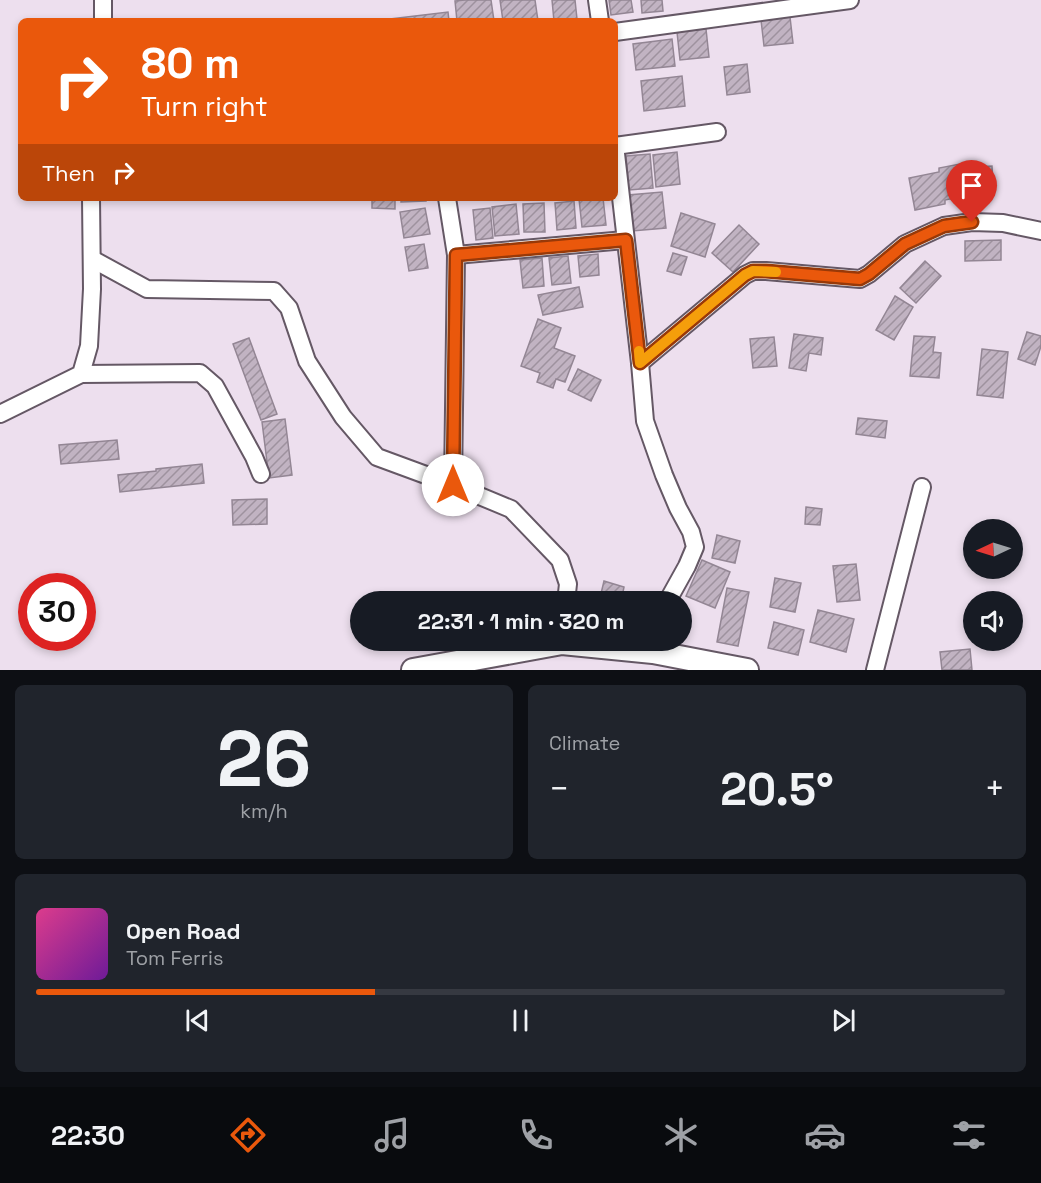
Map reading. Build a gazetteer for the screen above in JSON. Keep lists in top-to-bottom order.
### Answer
{
  "north": "left",
  "page": {
    "turn": ["80 m", "Turn right"],
    "then": "Then",
    "limit": "30",
    "trip": "22:31 · 1 min · 320 m",
    "tile": [
      ["26", "km/h"],
      "Climate"
    ],
    "heat": ["−", "20.5°", "+"],
    "song": ["Open Road", "Tom Ferris"],
    "tabs": "22:30"
  }
}
